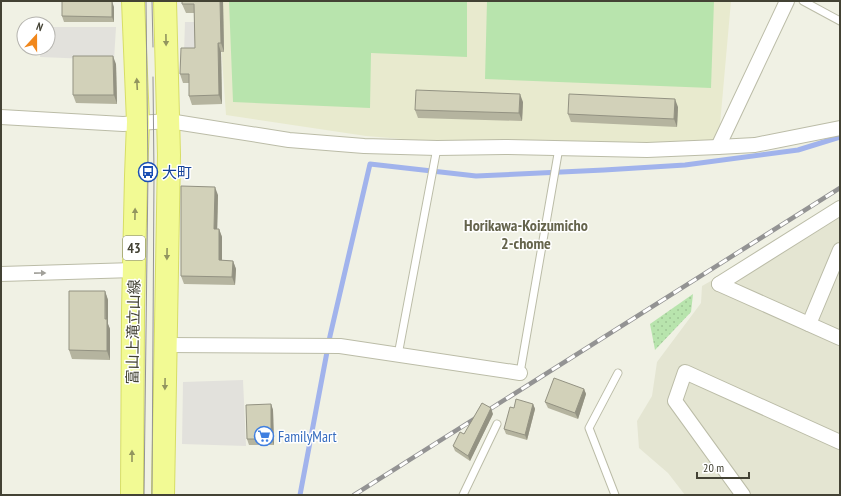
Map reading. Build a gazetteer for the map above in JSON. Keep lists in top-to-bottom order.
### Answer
{
  "streets": {
    "main road": ["43", "富山上滝立山線"]
  },
  "districts": ["Horikawa-Koizumicho 2-chome"],
  "places": {
    "bus stop": ["大町"],
    "supermarket": ["FamilyMart"]
  },
  "scale_bar": "20 m",
  "north": "top"
}
